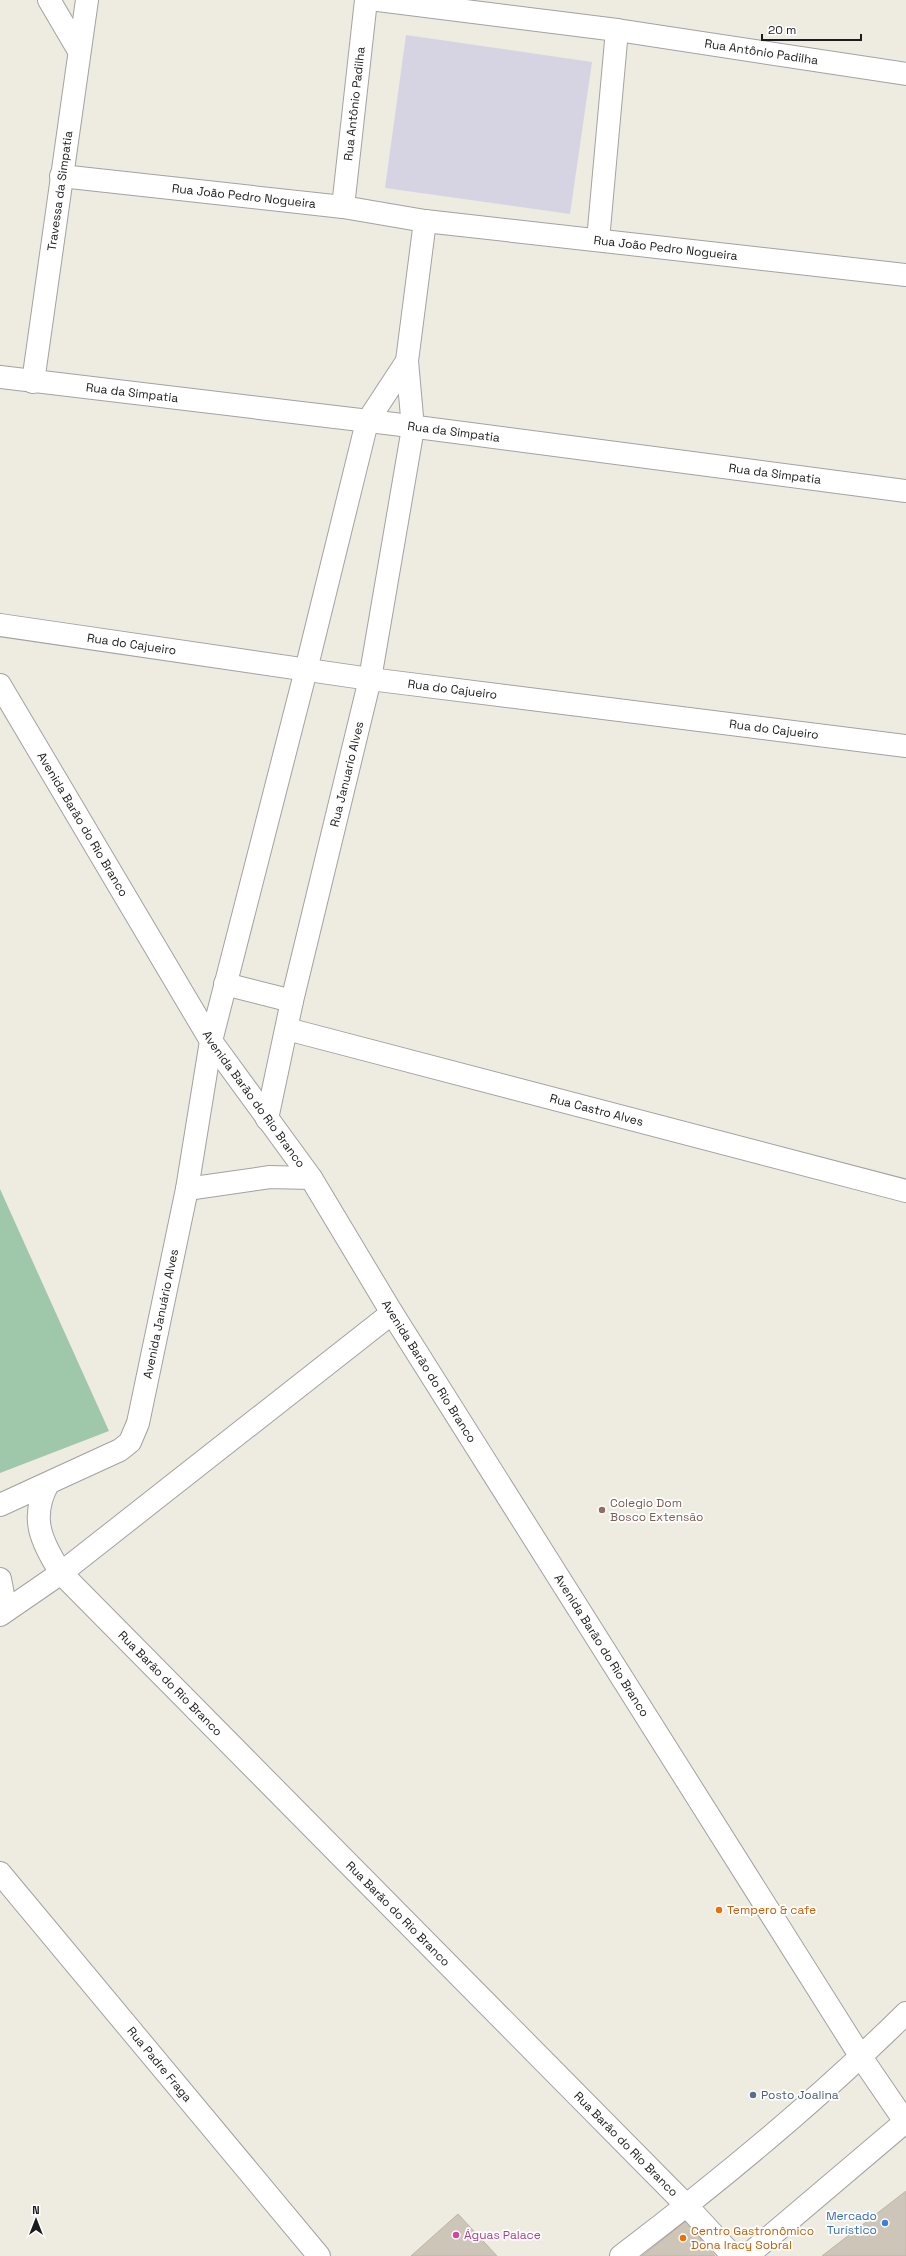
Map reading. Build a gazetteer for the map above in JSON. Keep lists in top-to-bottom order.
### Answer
{
  "streets": {
    "street": [
      "Rua Antônio Padilha",
      "Travessa da Simpatia",
      "Rua João Pedro Nogueira",
      "Rua da Simpatia",
      "Rua do Cajueiro",
      "Rua Januario Alves",
      "Avenida Barão do Rio Branco",
      "Rua Castro Alves",
      "Avenida Januário Alves",
      "Rua Barão do Rio Branco",
      "Rua Padre Fraga"
    ]
  },
  "crossings": [
    ["Rua Antônio Padilha", "Rua João Pedro Nogueira"],
    ["Travessa da Simpatia", "Rua João Pedro Nogueira"],
    ["Travessa da Simpatia", "Rua da Simpatia"],
    ["Rua da Simpatia", "Rua Januario Alves"],
    ["Rua do Cajueiro", "Rua Januario Alves"],
    ["Rua Januario Alves", "Avenida Barão do Rio Branco"],
    ["Rua Januario Alves", "Rua Castro Alves"],
    ["Avenida Barão do Rio Branco", "Avenida Januário Alves"],
    ["Avenida Januário Alves", "Rua Barão do Rio Branco"]
  ],
  "places": [
    "Colegio Dom Bosco Extensão",
    "Tempero & cafe",
    "Posto Joalina",
    "Mercado Turístico",
    "Águas Palace",
    "Centro Gastronômico Dona Iracy Sobral"
  ],
  "scale_bar": "20 m",
  "north": "top"
}
